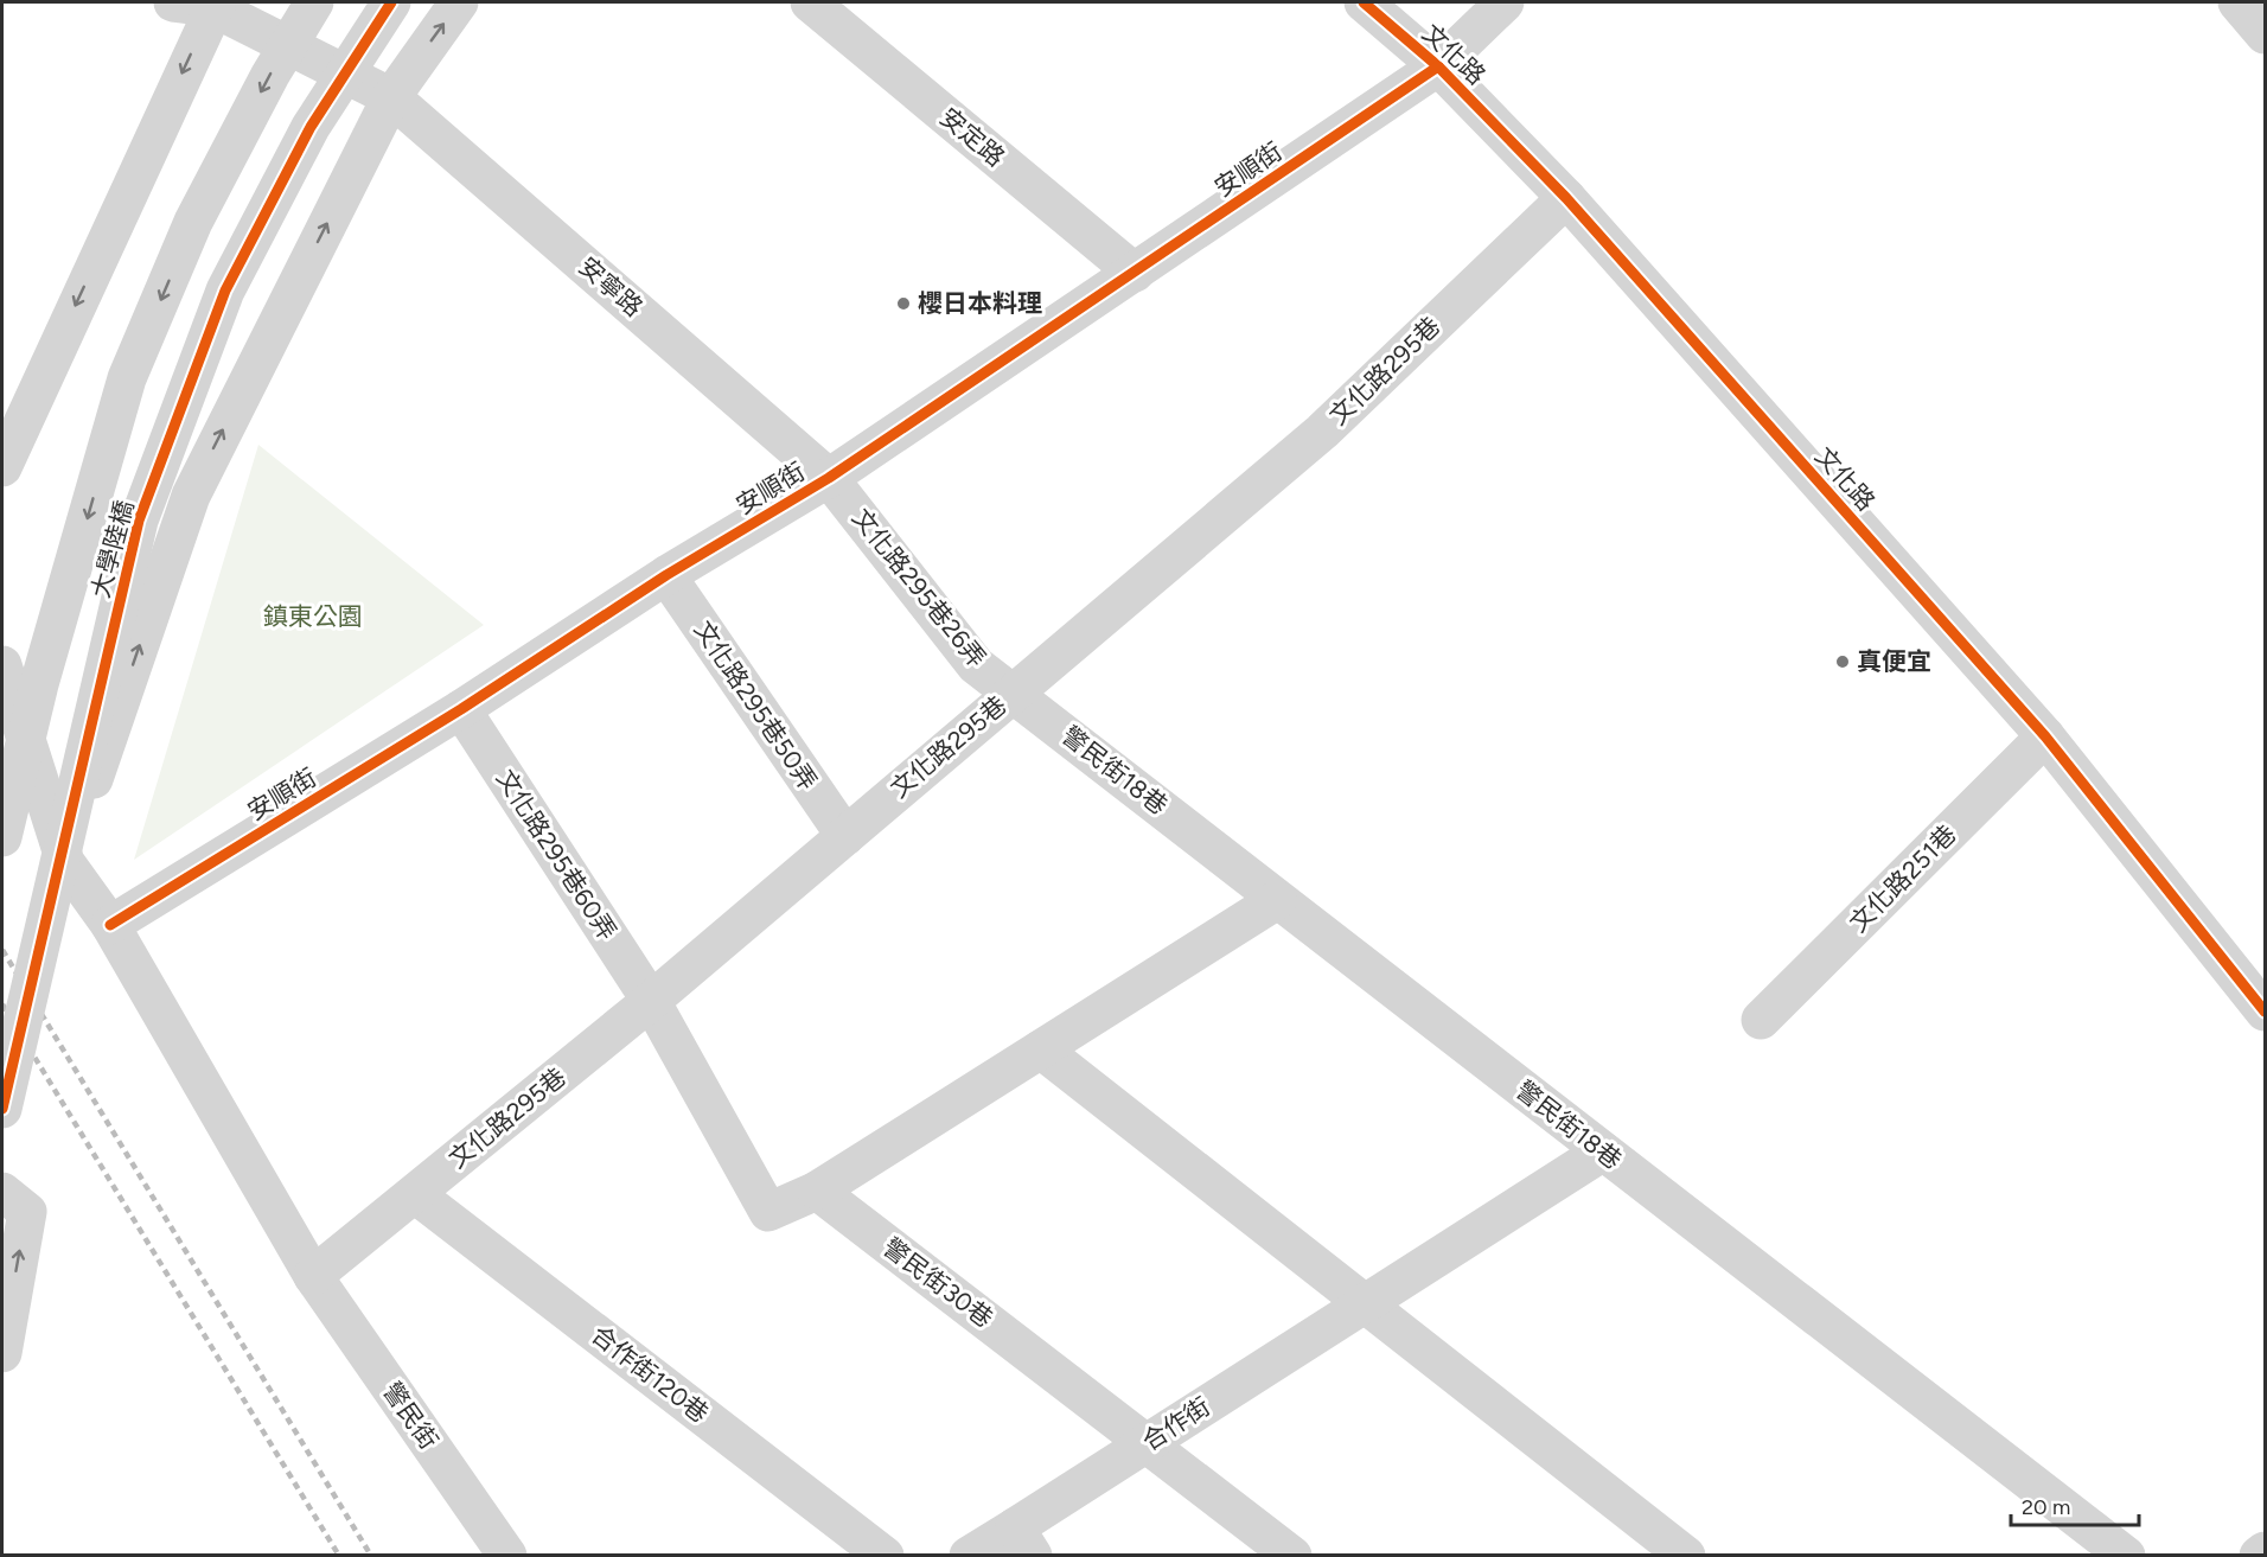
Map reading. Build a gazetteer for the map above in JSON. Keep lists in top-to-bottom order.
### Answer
{
  "streets": {
    "street": [
      "文化路",
      "安定路",
      "安順街",
      "安寧路",
      "文化路295巷",
      "大學陸橋",
      "文化路295巷26弄",
      "文化路295巷50弄",
      "警民街18巷",
      "文化路295巷60弄",
      "文化路251巷",
      "警民街30巷",
      "合作街120巷",
      "警民街",
      "合作街"
    ]
  },
  "crossings": [
    ["文化路", "安順街"],
    ["文化路", "文化路295巷"],
    ["文化路", "文化路251巷"],
    ["安定路", "安順街"],
    ["安順街", "安寧路"],
    ["安順街", "文化路295巷26弄"],
    ["安順街", "文化路295巷50弄"],
    ["安順街", "文化路295巷60弄"],
    ["安寧路", "文化路295巷26弄"],
    ["文化路295巷", "文化路295巷26弄"],
    ["文化路295巷", "文化路295巷50弄"],
    ["文化路295巷", "警民街18巷"],
    ["文化路295巷", "文化路295巷60弄"],
    ["文化路295巷", "合作街120巷"],
    ["文化路295巷", "警民街"],
    ["文化路295巷26弄", "警民街18巷"],
    ["警民街18巷", "合作街"],
    ["警民街30巷", "合作街"]
  ],
  "parks": ["鎮東公園"],
  "places": ["櫻日本料理", "真便宜"],
  "scale_bar": "20 m"
}
